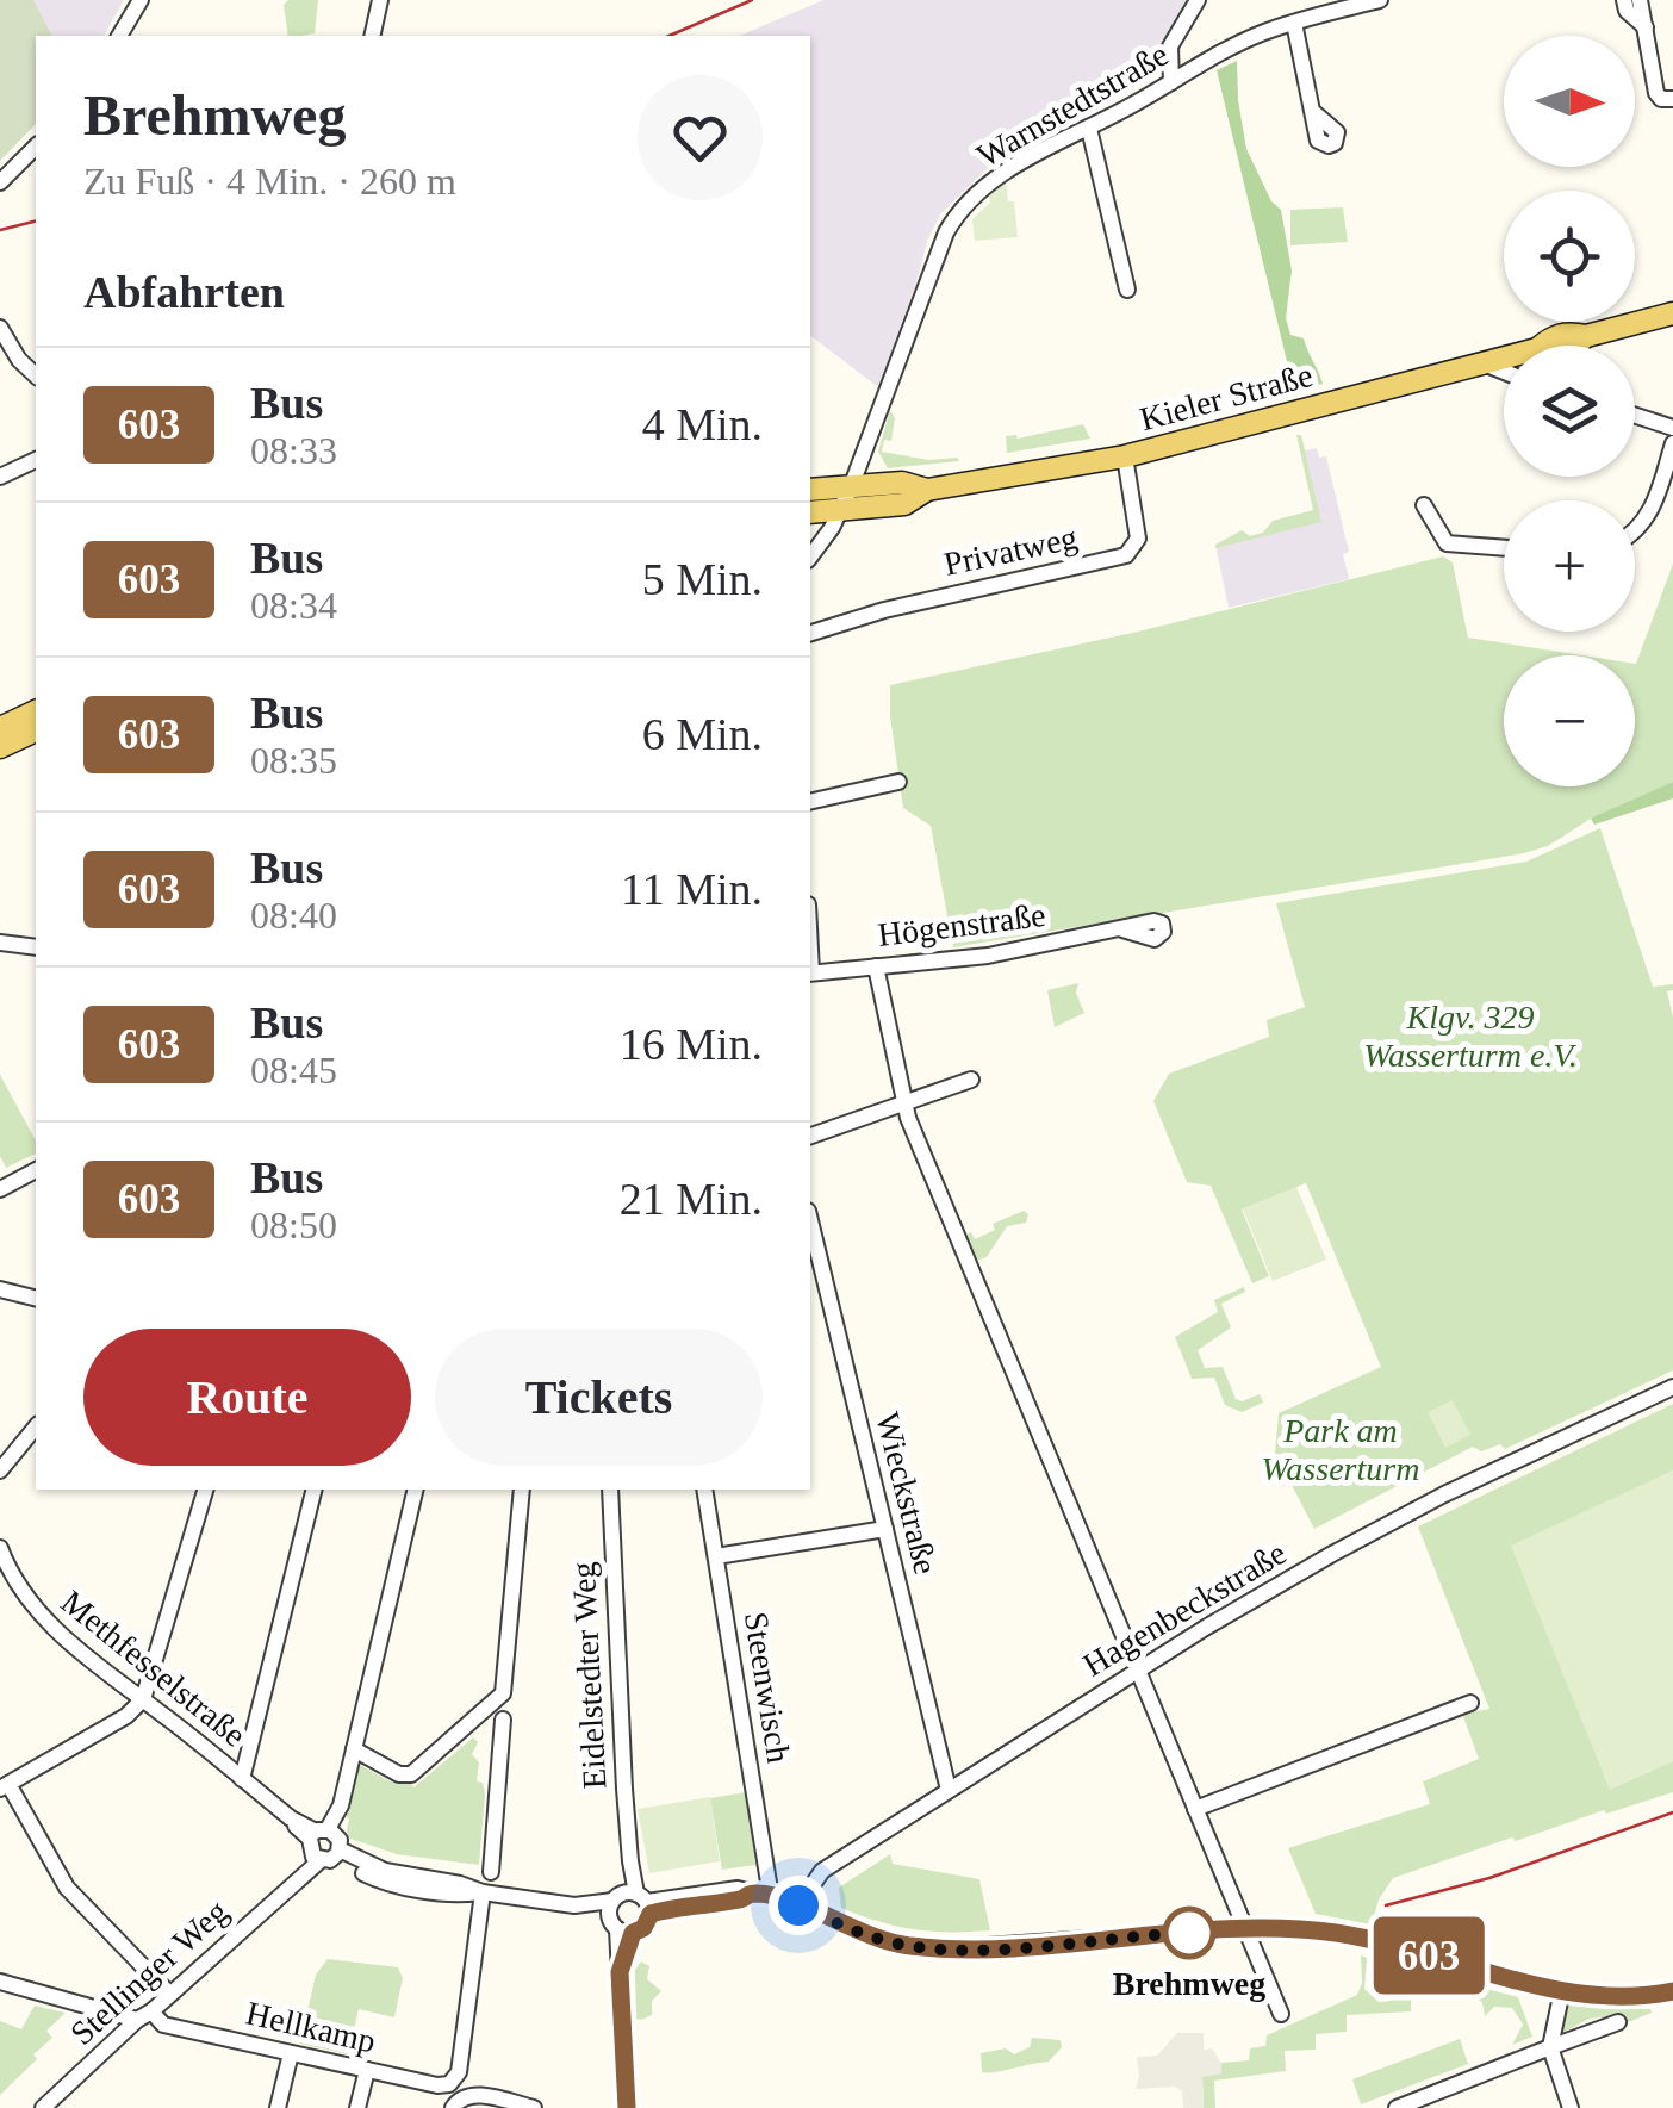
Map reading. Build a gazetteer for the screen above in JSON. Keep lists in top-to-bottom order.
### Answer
{
  "streets": {
    "main road": ["Kieler Straße"],
    "street": [
      "Warnstedtstraße",
      "Privatweg",
      "Högenstraße",
      "Wieckstraße",
      "Hagenbeckstraße",
      "Methfesselstraße",
      "Eidelstedter Weg",
      "Steenwisch",
      "Stellinger Weg",
      "Hellkamp"
    ]
  },
  "crossings": [
    ["Warnstedtstraße", "Kieler Straße"],
    ["Kieler Straße", "Privatweg"],
    ["Wieckstraße", "Hagenbeckstraße"],
    ["Methfesselstraße", "Eidelstedter Weg"],
    ["Methfesselstraße", "Stellinger Weg"],
    ["Methfesselstraße", "Hellkamp"],
    ["Stellinger Weg", "Hellkamp"]
  ],
  "parks": ["Klgv. 329 Wasserturm e.V.", "Park am Wasserturm"],
  "places": ["Brehmweg"],
  "lines": ["bus line 603"],
  "north": "right",
  "page": {
    "on_map": "603",
    "map_buttons": ["+", "−"],
    "heading": [
      ["Brehmweg", "Zu Fuß · 4 Min. · 260 m"],
      "Abfahrten"
    ],
    "list": [
      {
        "mark": "603",
        "name": "Bus",
        "note": "08:33",
        "value": "4 Min."
      },
      {
        "mark": "603",
        "name": "Bus",
        "note": "08:34",
        "value": "5 Min."
      },
      {
        "mark": "603",
        "name": "Bus",
        "note": "08:35",
        "value": "6 Min."
      },
      {
        "mark": "603",
        "name": "Bus",
        "note": "08:40",
        "value": "11 Min."
      },
      {
        "mark": "603",
        "name": "Bus",
        "note": "08:45",
        "value": "16 Min."
      },
      {
        "mark": "603",
        "name": "Bus",
        "note": "08:50",
        "value": "21 Min."
      }
    ],
    "buttons": ["Route", "Tickets"]
  }
}
